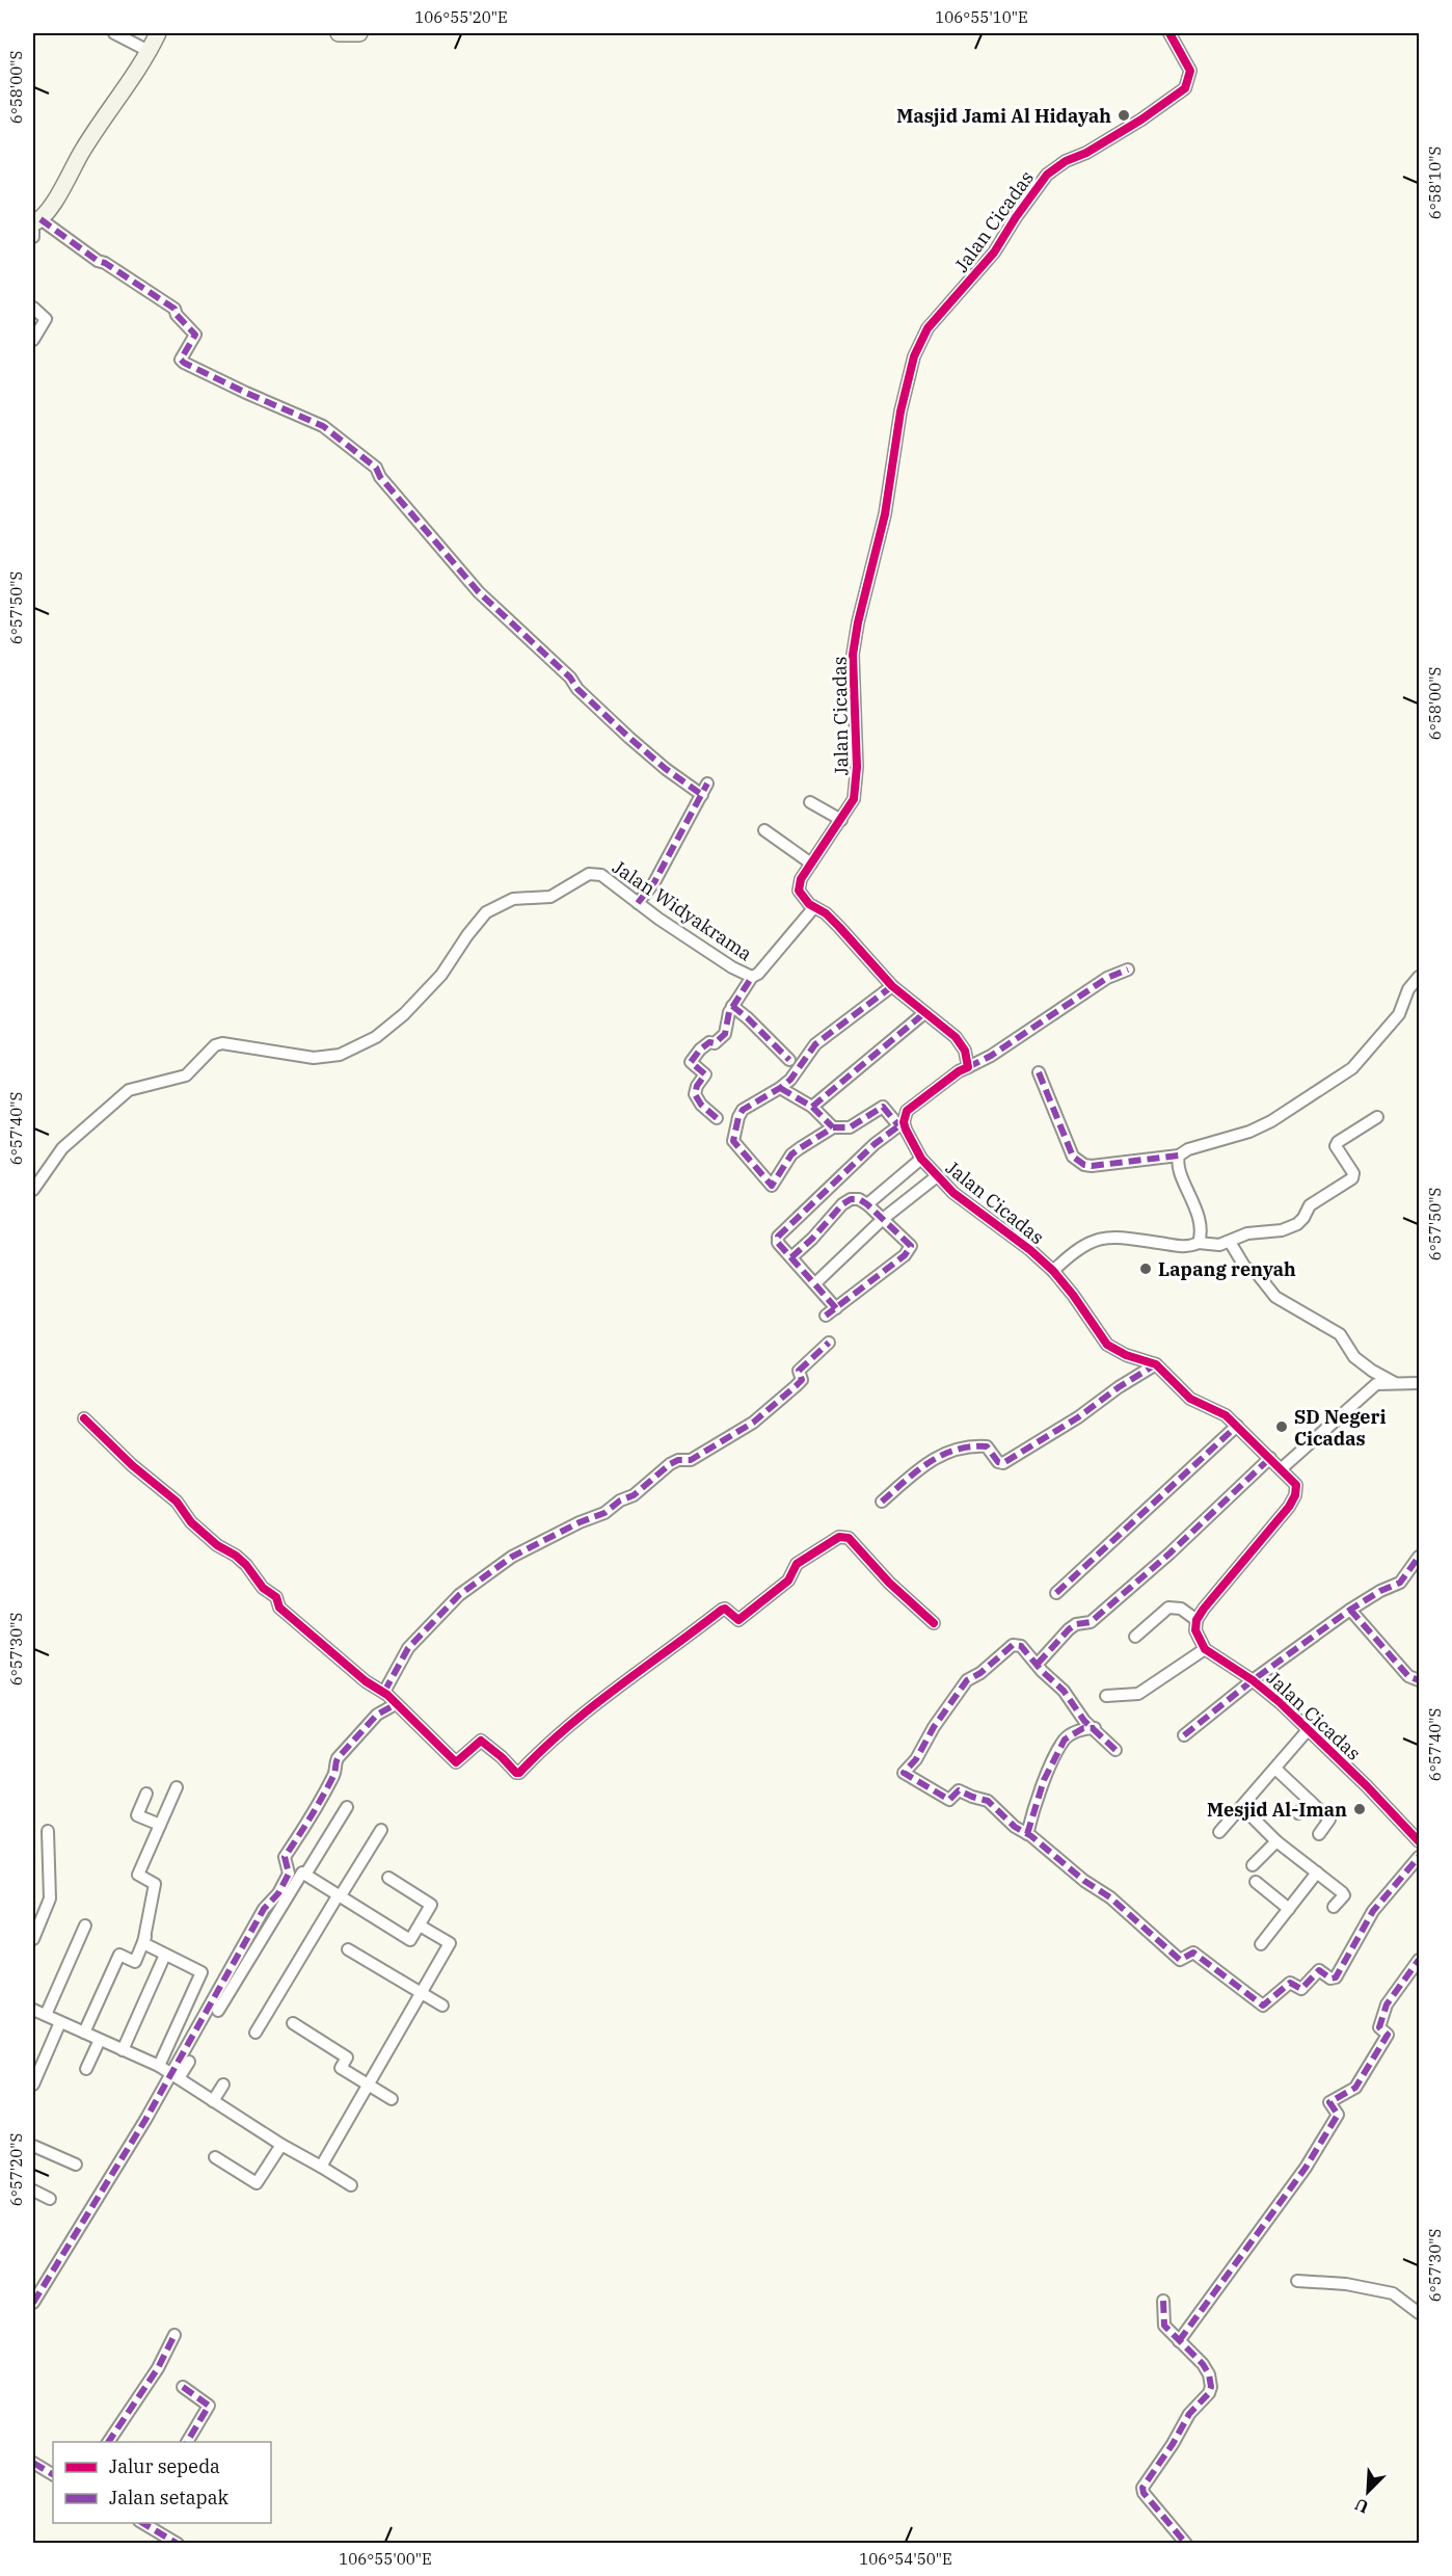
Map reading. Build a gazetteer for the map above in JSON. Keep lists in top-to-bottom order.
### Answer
{
  "streets": {
    "street": ["Jalan Cicadas", "Jalan Widyakrama"]
  },
  "crossings": [
    ["Jalan Cicadas", "Jalan Widyakrama"]
  ],
  "places": [
    "Masjid Jami Al Hidayah",
    "Lapang renyah",
    "SD Negeri Cicadas",
    "Mesjid Al-Iman"
  ],
  "legend": ["Jalur sepeda", "Jalan setapak"],
  "north": "bottom left",
  "coordinates": [
    "106°55'20\"E",
    "106°55'10\"E",
    "6°58'00\"S",
    "6°58'10\"S",
    "6°57'50\"S",
    "6°57'40\"S",
    "6°57'30\"S",
    "6°57'20\"S",
    "106°55'00\"E",
    "106°54'50\"E"
  ]
}
